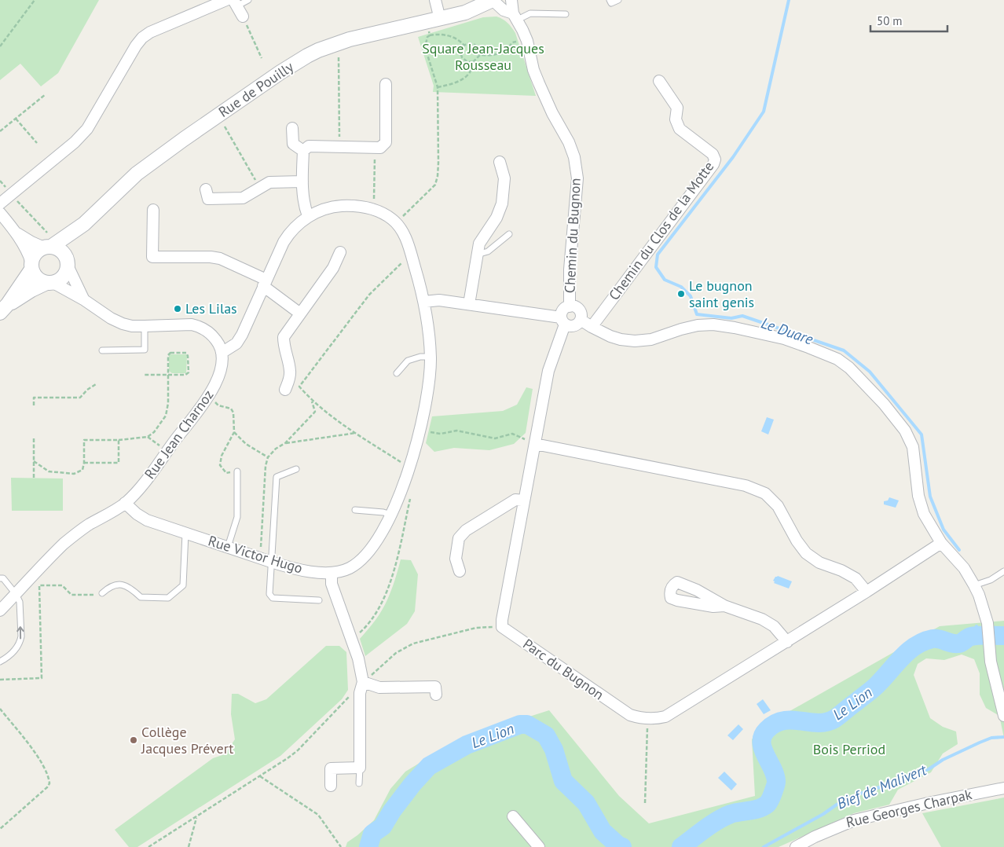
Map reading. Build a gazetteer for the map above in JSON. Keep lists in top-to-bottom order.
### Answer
{
  "streets": {
    "street": [
      "Rue de Pouilly",
      "Chemin du Clos de la Motte",
      "Chemin du Bugnon",
      "Rue Jean Charnoz",
      "Rue Victor Hugo",
      "Parc du Bugnon",
      "Rue Georges Charpak"
    ]
  },
  "crossings": [
    ["Chemin du Clos de la Motte", "Chemin du Bugnon"],
    ["Chemin du Bugnon", "Parc du Bugnon"],
    ["Rue Jean Charnoz", "Rue Victor Hugo"]
  ],
  "water": ["Le Duare", "Le Lion", "Bief de Malivert"],
  "parks": ["Square Jean-Jacques Rousseau", "Bois Perriod"],
  "places": ["Le bugnon saint genis", "Les Lilas", "Collège Jacques Prévert"],
  "scale_bar": "50 m"
}
